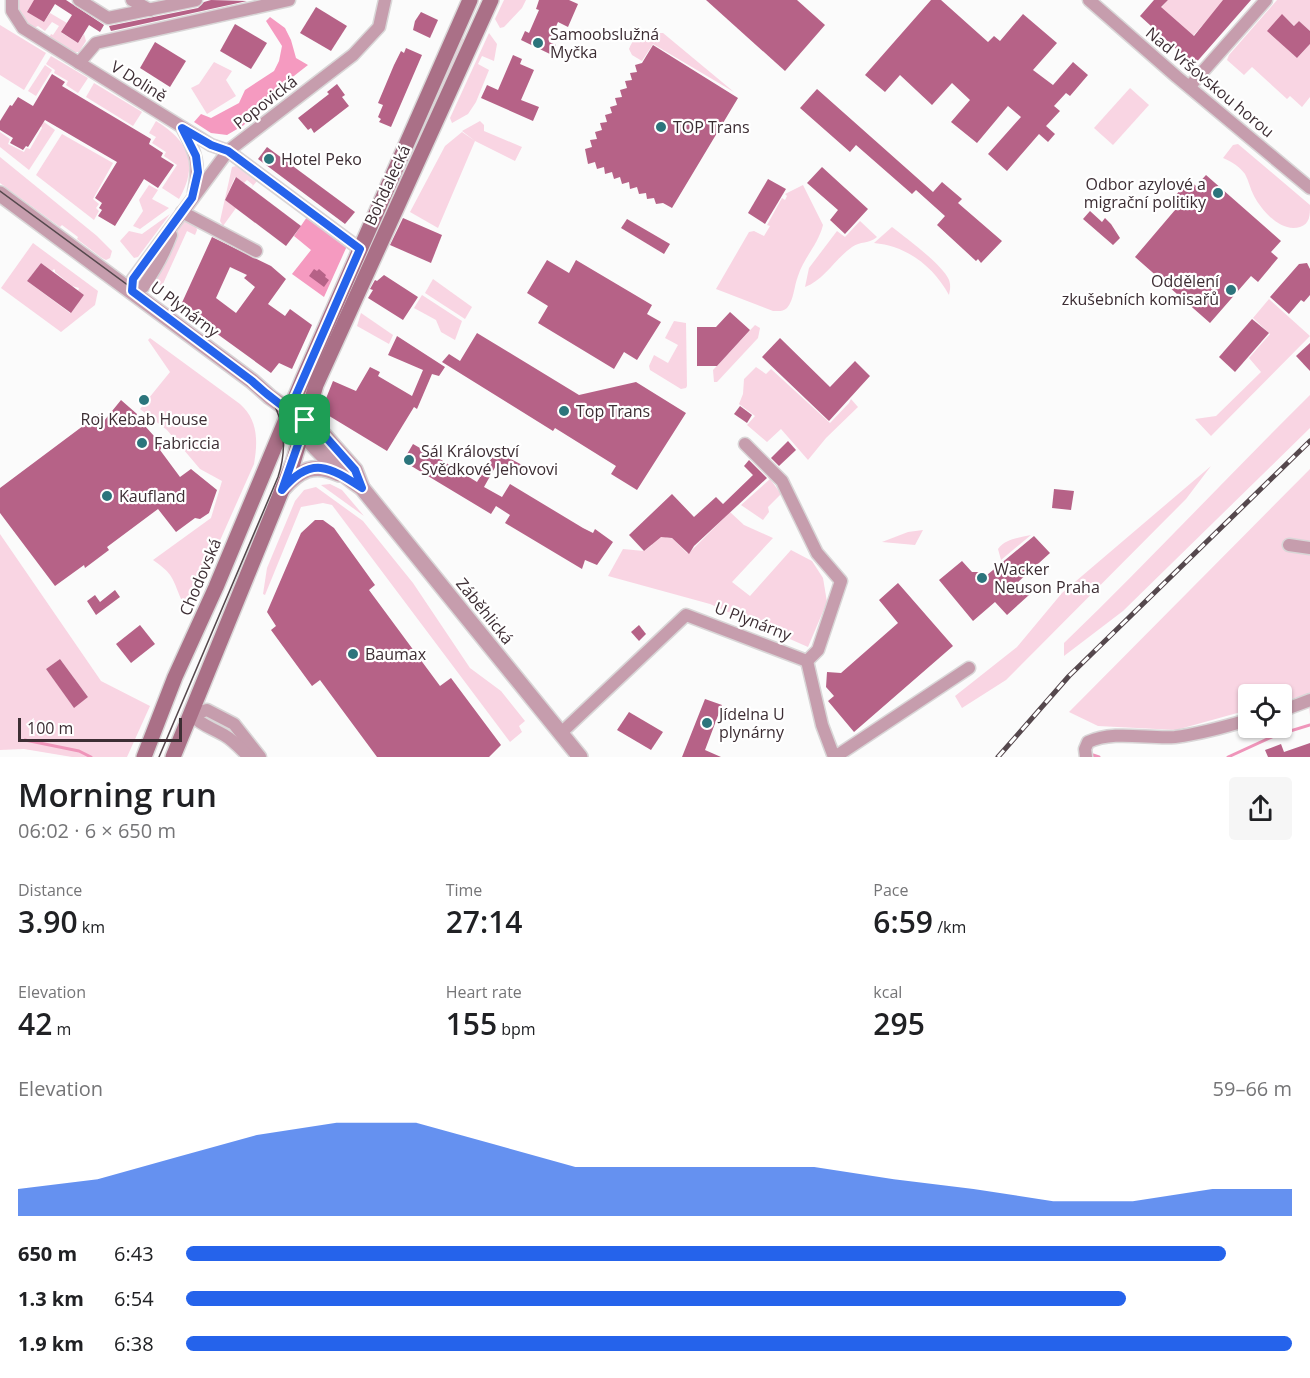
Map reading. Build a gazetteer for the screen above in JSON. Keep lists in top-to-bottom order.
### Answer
{
  "streets": {
    "main road": ["Bohdalecká", "Chodovská"],
    "street": [
      "V Dolině",
      "Nad Vršovskou horou",
      "Popovická",
      "U Plynárny",
      "Záběhlická"
    ]
  },
  "crossings": [
    ["V Dolině", "Popovická"],
    ["V Dolině", "Bohdalecká"],
    ["Popovická", "U Plynárny"],
    ["Bohdalecká", "U Plynárny"],
    ["Bohdalecká", "Chodovská"],
    ["Bohdalecká", "Záběhlická"],
    ["U Plynárny", "Chodovská"],
    ["U Plynárny", "Záběhlická"],
    ["Chodovská", "Záběhlická"]
  ],
  "places": [
    "Samoobslužná Myčka",
    "TOP Trans",
    "Hotel Peko",
    "Odbor azylové a migrační politiky",
    "Oddělení zkušebních komisařů",
    "Roj Kebab House",
    "Top Trans",
    "Fabriccia",
    "Sál Království Svědkové Jehovovi",
    "Kaufland",
    "Wacker Neuson Praha",
    "Baumax",
    "Jídelna U plynárny"
  ],
  "scale_bar": "100 m",
  "page": {
    "scale": "100 m",
    "heading": ["Morning run", "06:02 · 6 × 650 m"],
    "stats": [
      ["Distance", "3.90 km"],
      ["Time", "27:14"],
      ["Pace", "6:59 /km"],
      ["Elevation", "42 m"],
      ["Heart rate", "155 bpm"],
      ["kcal", "295"]
    ],
    "chart": ["Elevation", "59–66 m"],
    "list": [
      {
        "name": "650 m",
        "note": "6:43"
      },
      {
        "name": "1.3 km",
        "note": "6:54"
      },
      {
        "name": "1.9 km",
        "note": "6:38"
      }
    ]
  }
}
